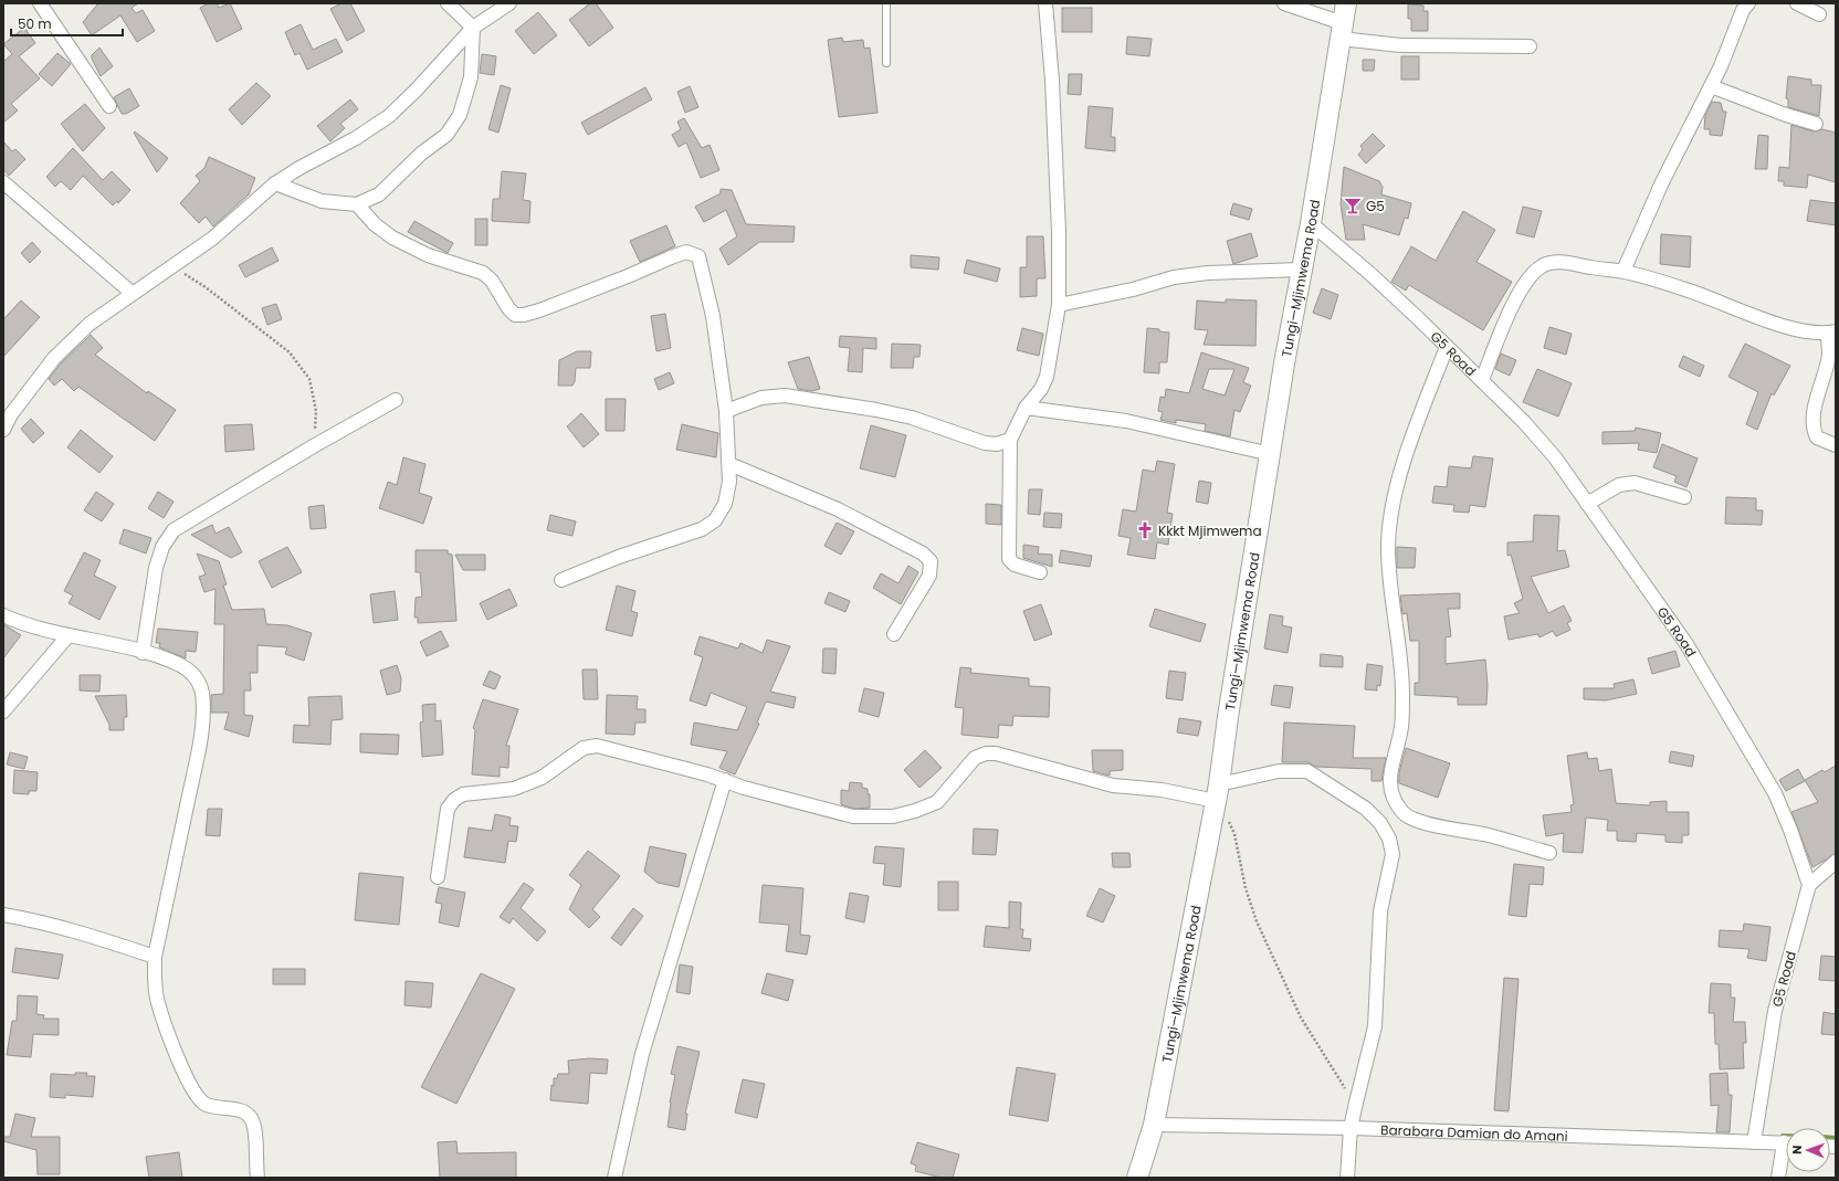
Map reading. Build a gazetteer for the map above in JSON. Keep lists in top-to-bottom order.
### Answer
{
  "streets": {
    "street": ["Tungi—Mjimwema Road", "G5 Road", "Barabara Damian do Amani"]
  },
  "crossings": [
    ["Tungi—Mjimwema Road", "G5 Road"],
    ["Tungi—Mjimwema Road", "Barabara Damian do Amani"],
    ["G5 Road", "Barabara Damian do Amani"]
  ],
  "places": {
    "bar": ["G5"],
    "church": ["Kkkt Mjimwema"]
  },
  "scale_bar": "50 m",
  "north": "left"
}
